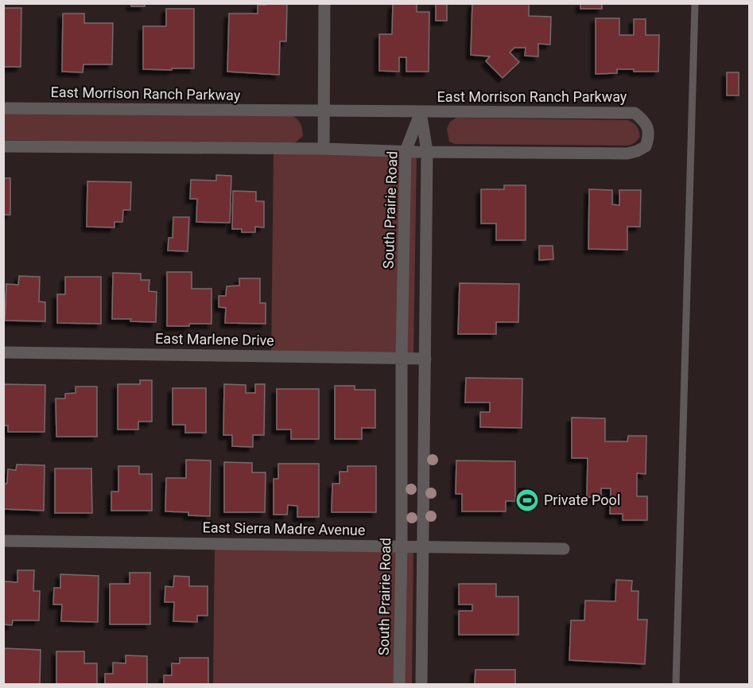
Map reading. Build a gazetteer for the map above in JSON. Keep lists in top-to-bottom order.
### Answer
{
  "streets": {
    "street": [
      "East Morrison Ranch Parkway",
      "South Prairie Road",
      "East Marlene Drive",
      "East Sierra Madre Avenue"
    ]
  },
  "crossings": [
    ["East Morrison Ranch Parkway", "South Prairie Road"],
    ["South Prairie Road", "East Marlene Drive"],
    ["South Prairie Road", "East Sierra Madre Avenue"]
  ],
  "places": {
    "sports": ["Private Pool"]
  }
}
